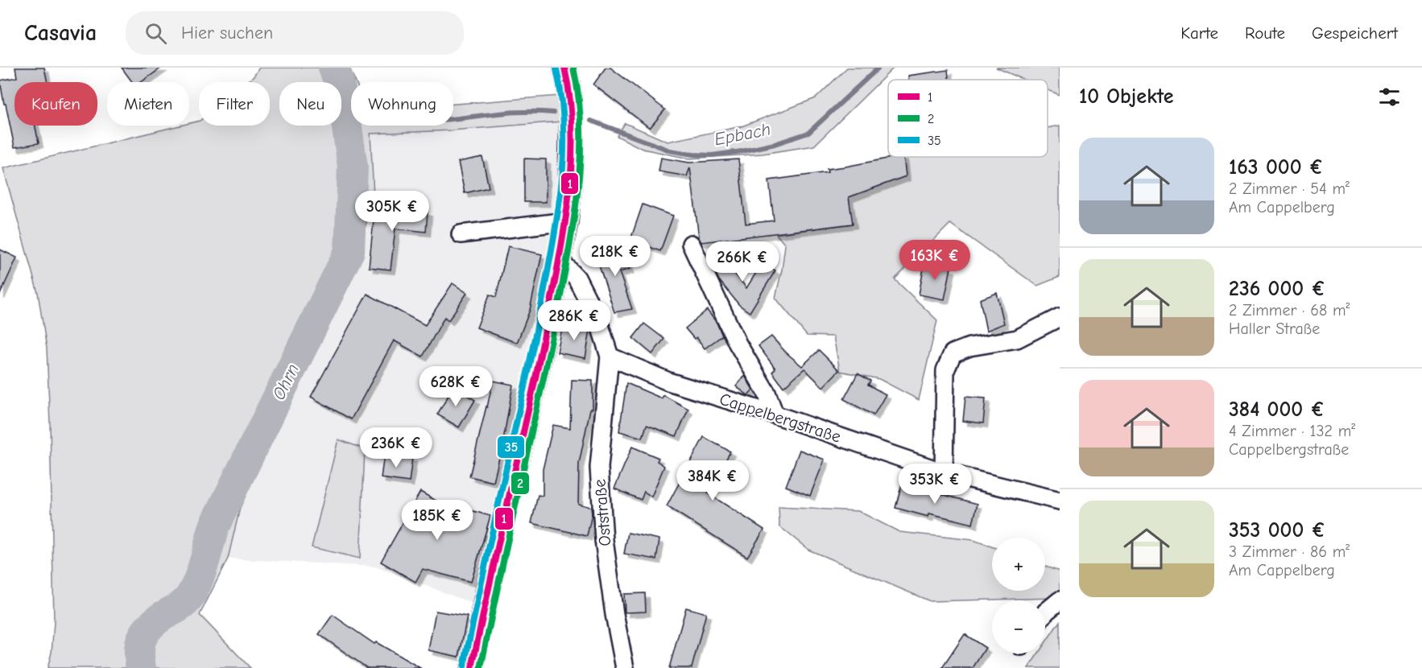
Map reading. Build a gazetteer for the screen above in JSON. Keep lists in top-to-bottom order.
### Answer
{
  "streets": {
    "street": ["Cappelbergstraße", "Oststraße"]
  },
  "crossings": [
    ["Cappelbergstraße", "Oststraße"]
  ],
  "water": ["Epbach", "Ohrn"],
  "lines": ["transit line 1", "transit line 2", "transit line 35"],
  "legend": ["1", "2", "35"],
  "page": {
    "header": "Casavia",
    "search": "Hier suchen",
    "nav": ["Karte", "Route", "Gespeichert"],
    "heading": "10 Objekte",
    "chip": [
      "Kaufen",
      "Mieten",
      "Filter",
      "Neu",
      "Wohnung"
    ],
    "list": [
      {
        "name": "163 000 €",
        "note": "2 Zimmer · 54 m² · Am Cappelberg"
      },
      {
        "name": "236 000 €",
        "note": "2 Zimmer · 68 m² · Haller Straße"
      },
      {
        "name": "384 000 €",
        "note": "4 Zimmer · 132 m² · Cappelbergstraße"
      },
      {
        "name": "353 000 €",
        "note": "3 Zimmer · 86 m² · Am Cappelberg"
      }
    ],
    "price": [
      "305K €",
      "218K €",
      "163K €",
      "266K €",
      "286K €",
      "628K €",
      "236K €",
      "384K €",
      "353K €",
      "185K €"
    ],
    "map_buttons": ["+", "−"]
  }
}
